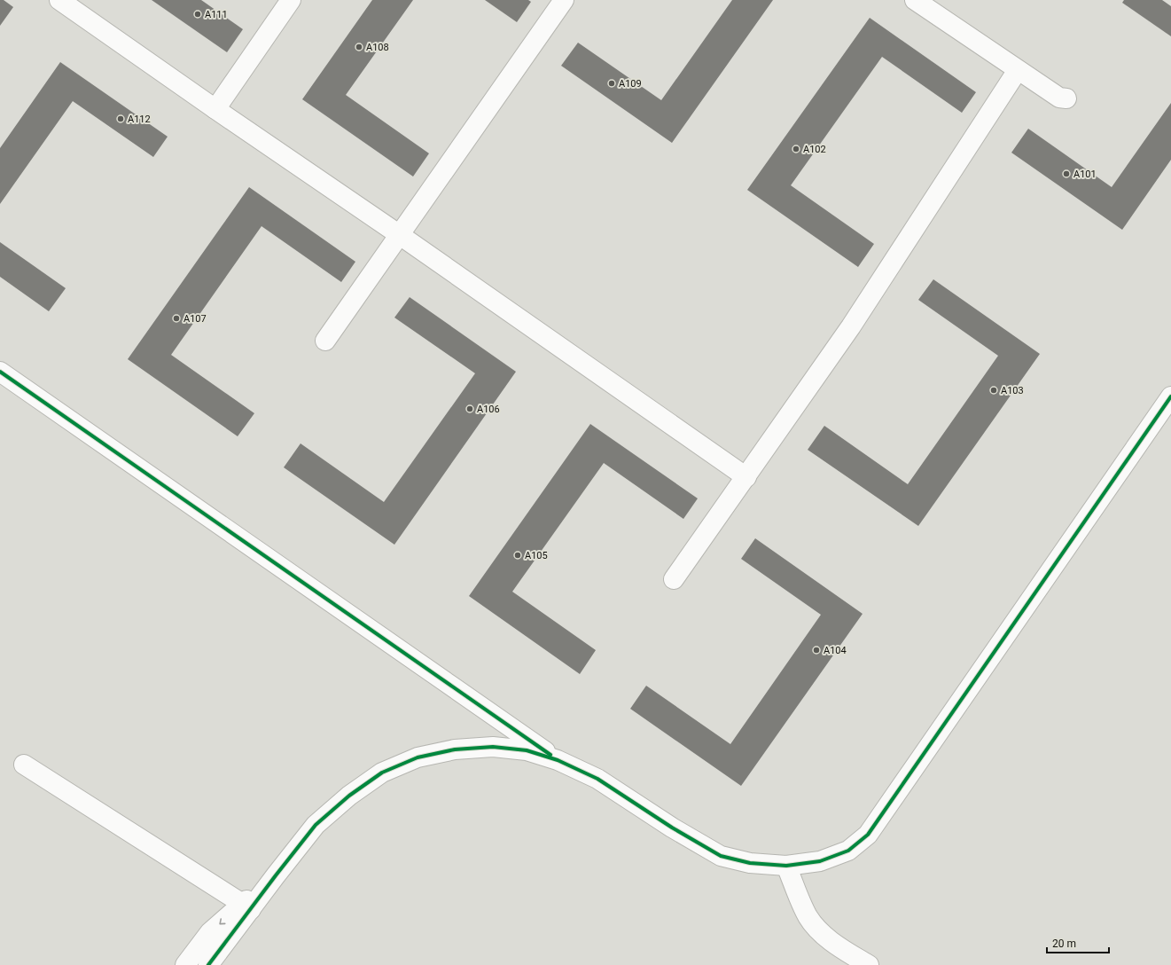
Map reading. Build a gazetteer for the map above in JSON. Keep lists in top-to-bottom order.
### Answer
{
  "places": [
    "A111",
    "A108",
    "A109",
    "A112",
    "A102",
    "A101",
    "A107",
    "A103",
    "A106",
    "A105",
    "A104"
  ],
  "scale_bar": "20 m"
}
